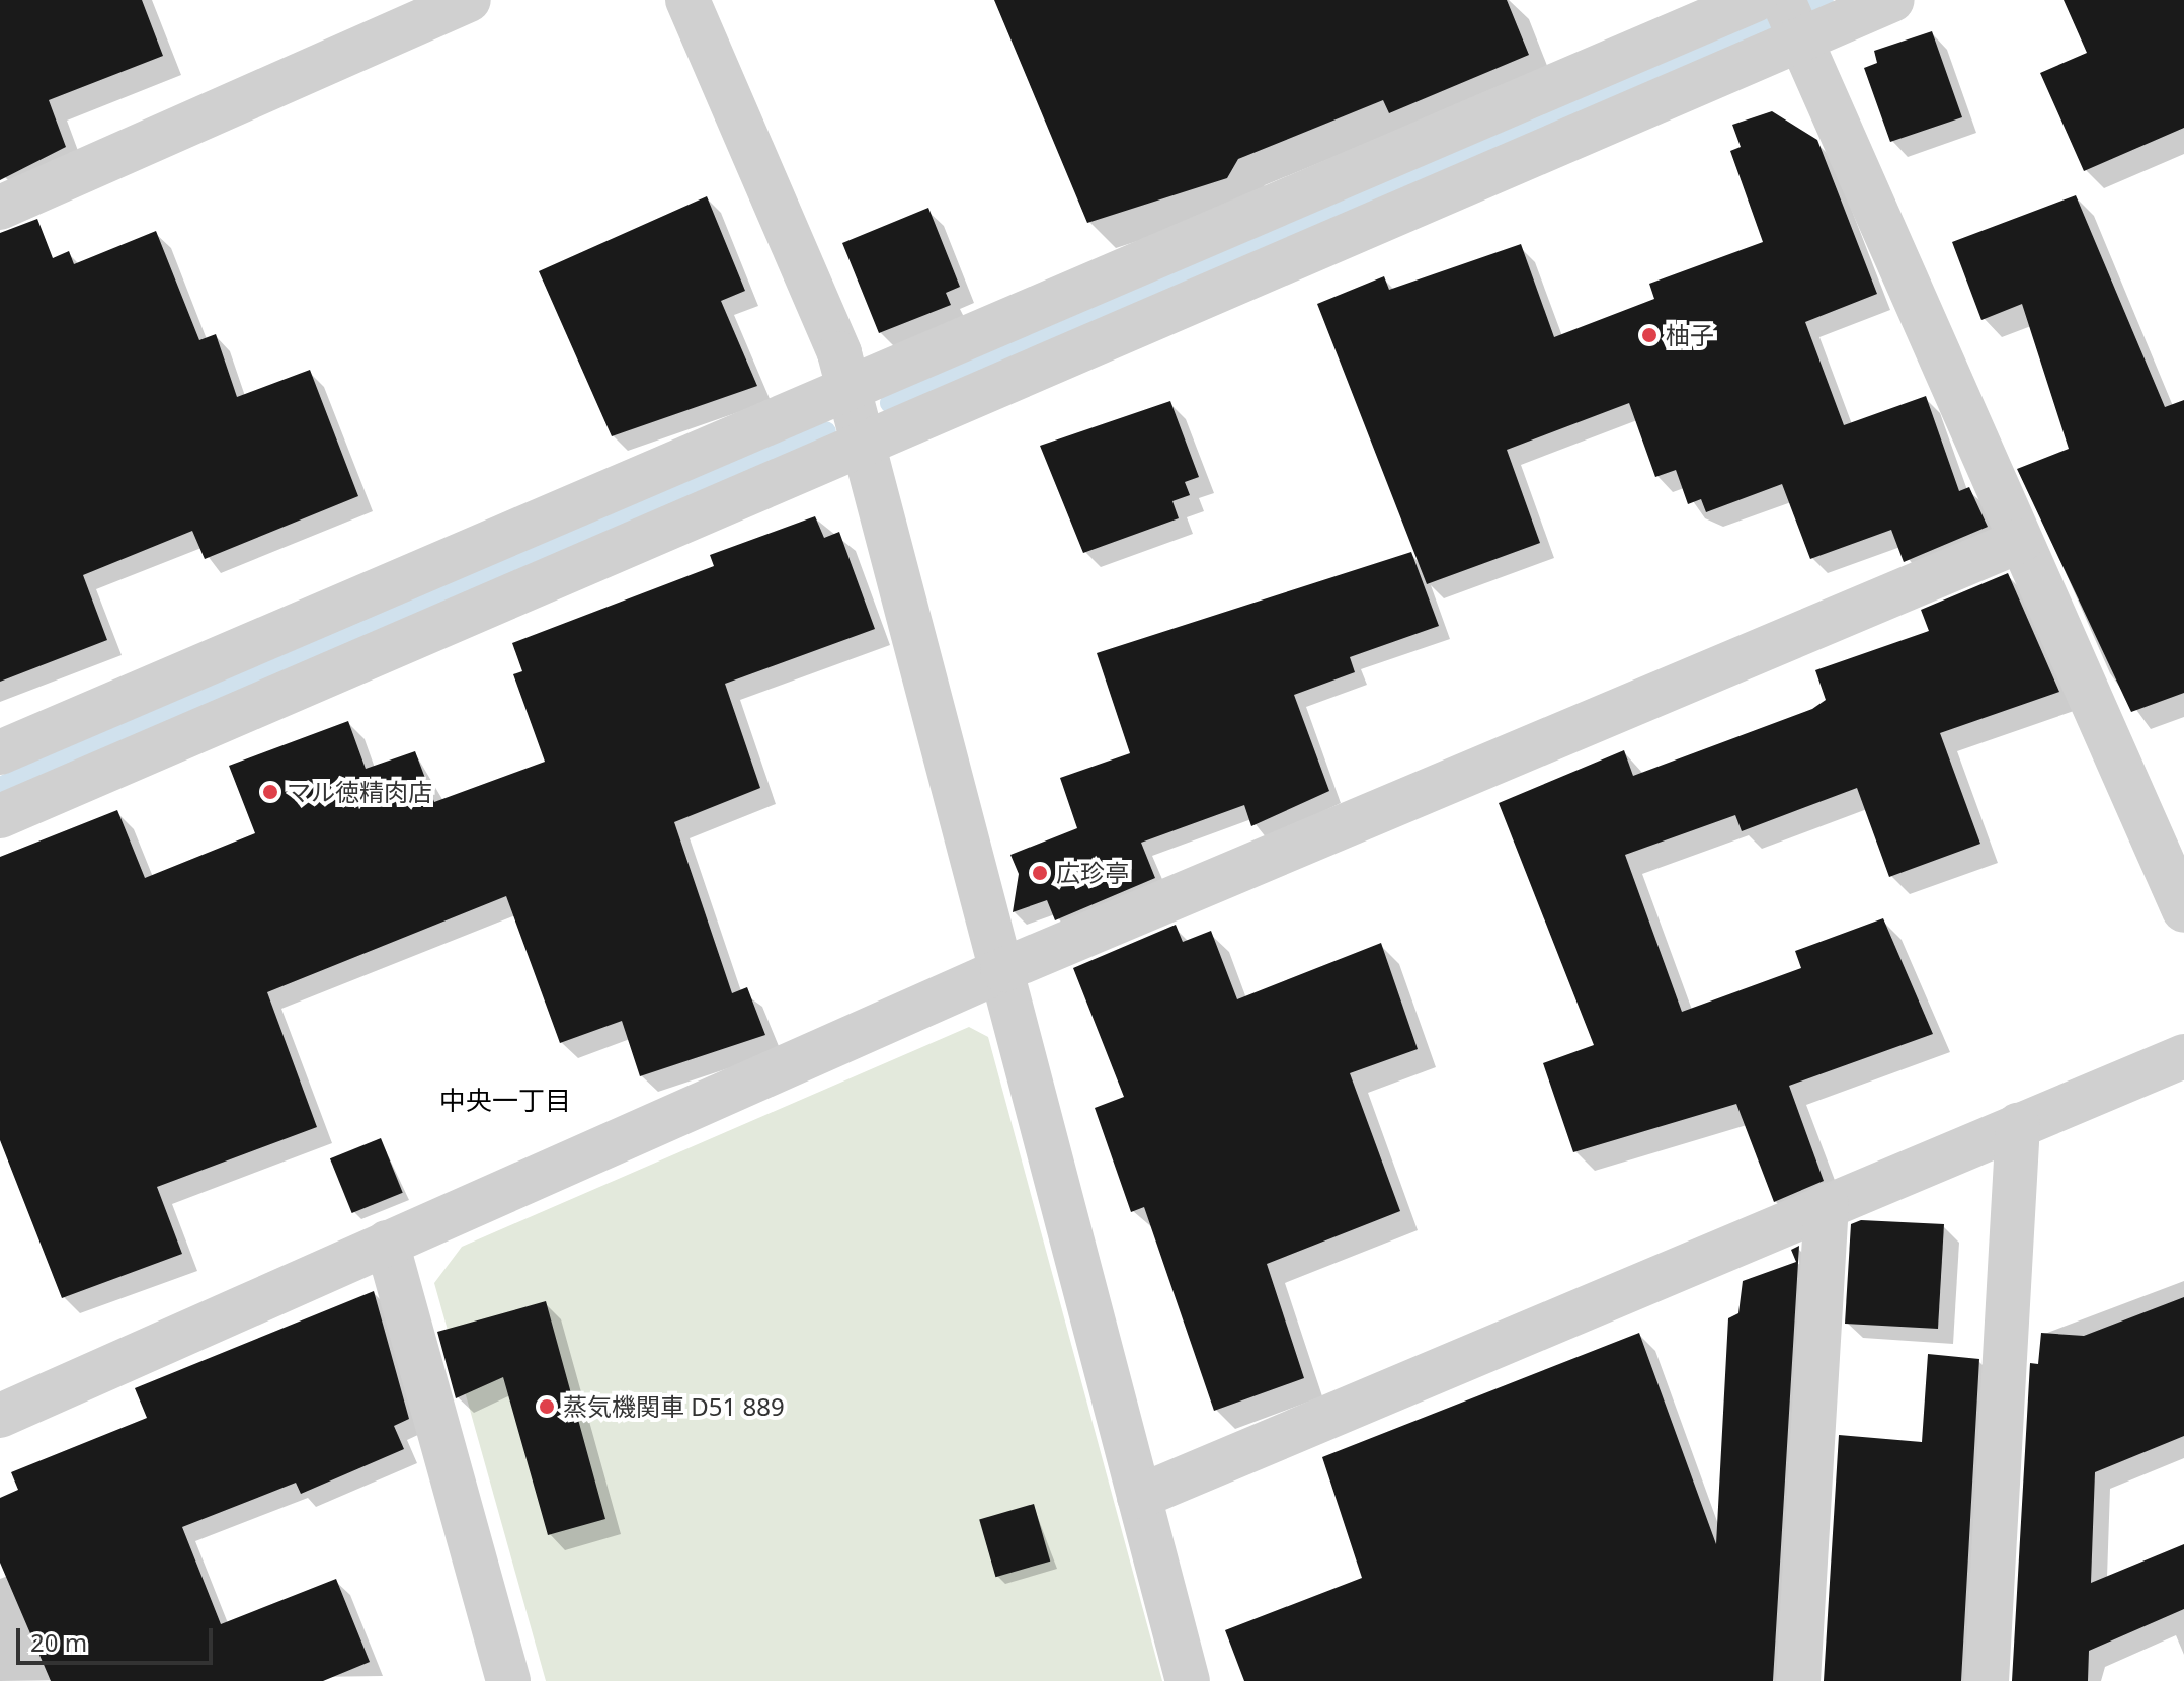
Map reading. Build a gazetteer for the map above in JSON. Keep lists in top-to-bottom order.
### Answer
{
  "districts": ["中央一丁目"],
  "places": [
    "柚子",
    "マル徳精肉店",
    "広珍亭",
    "蒸気機関車 D51 889"
  ],
  "scale_bar": "20 m"
}
